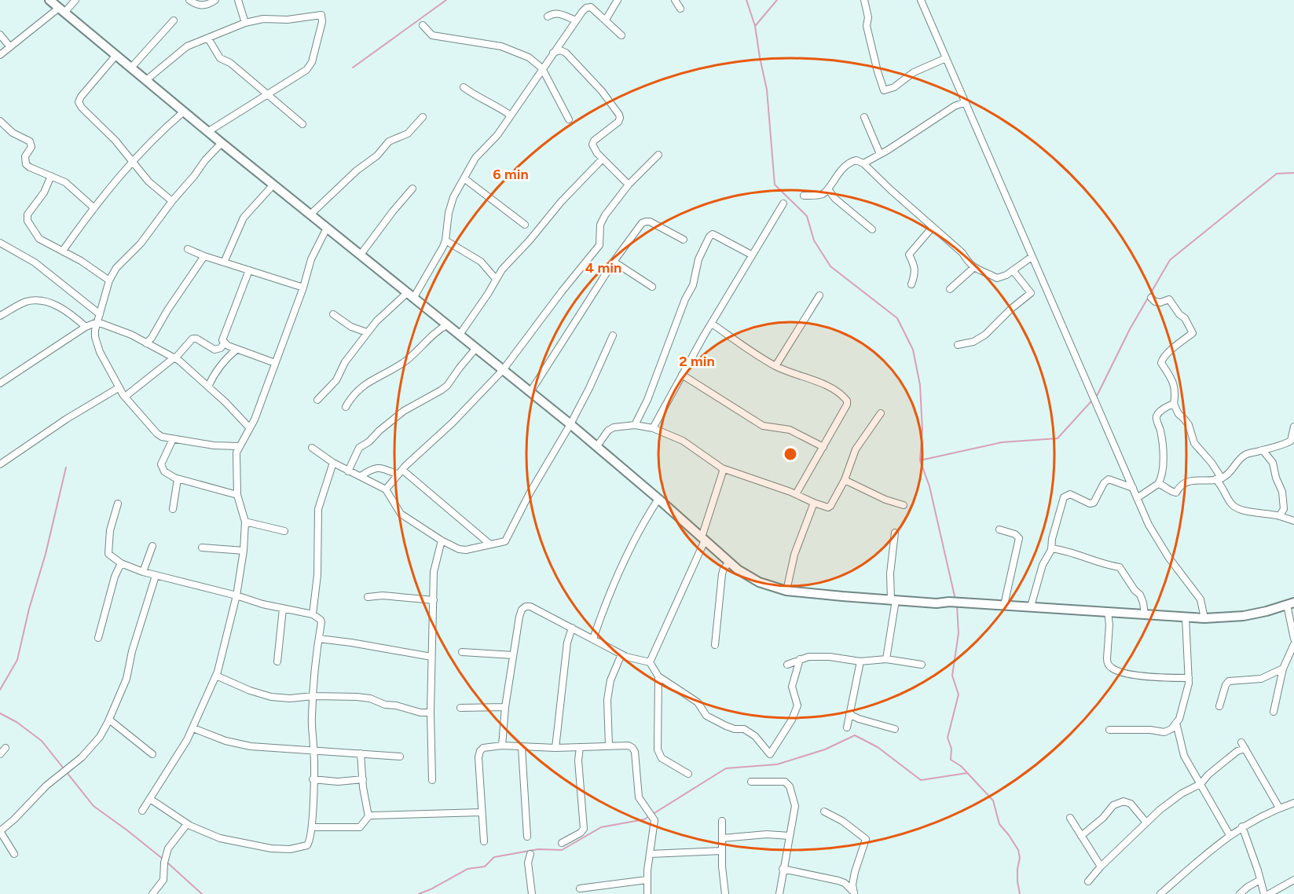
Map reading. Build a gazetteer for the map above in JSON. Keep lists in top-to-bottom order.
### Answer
{
  "rings": ["6 min", "4 min", "2 min"]
}
